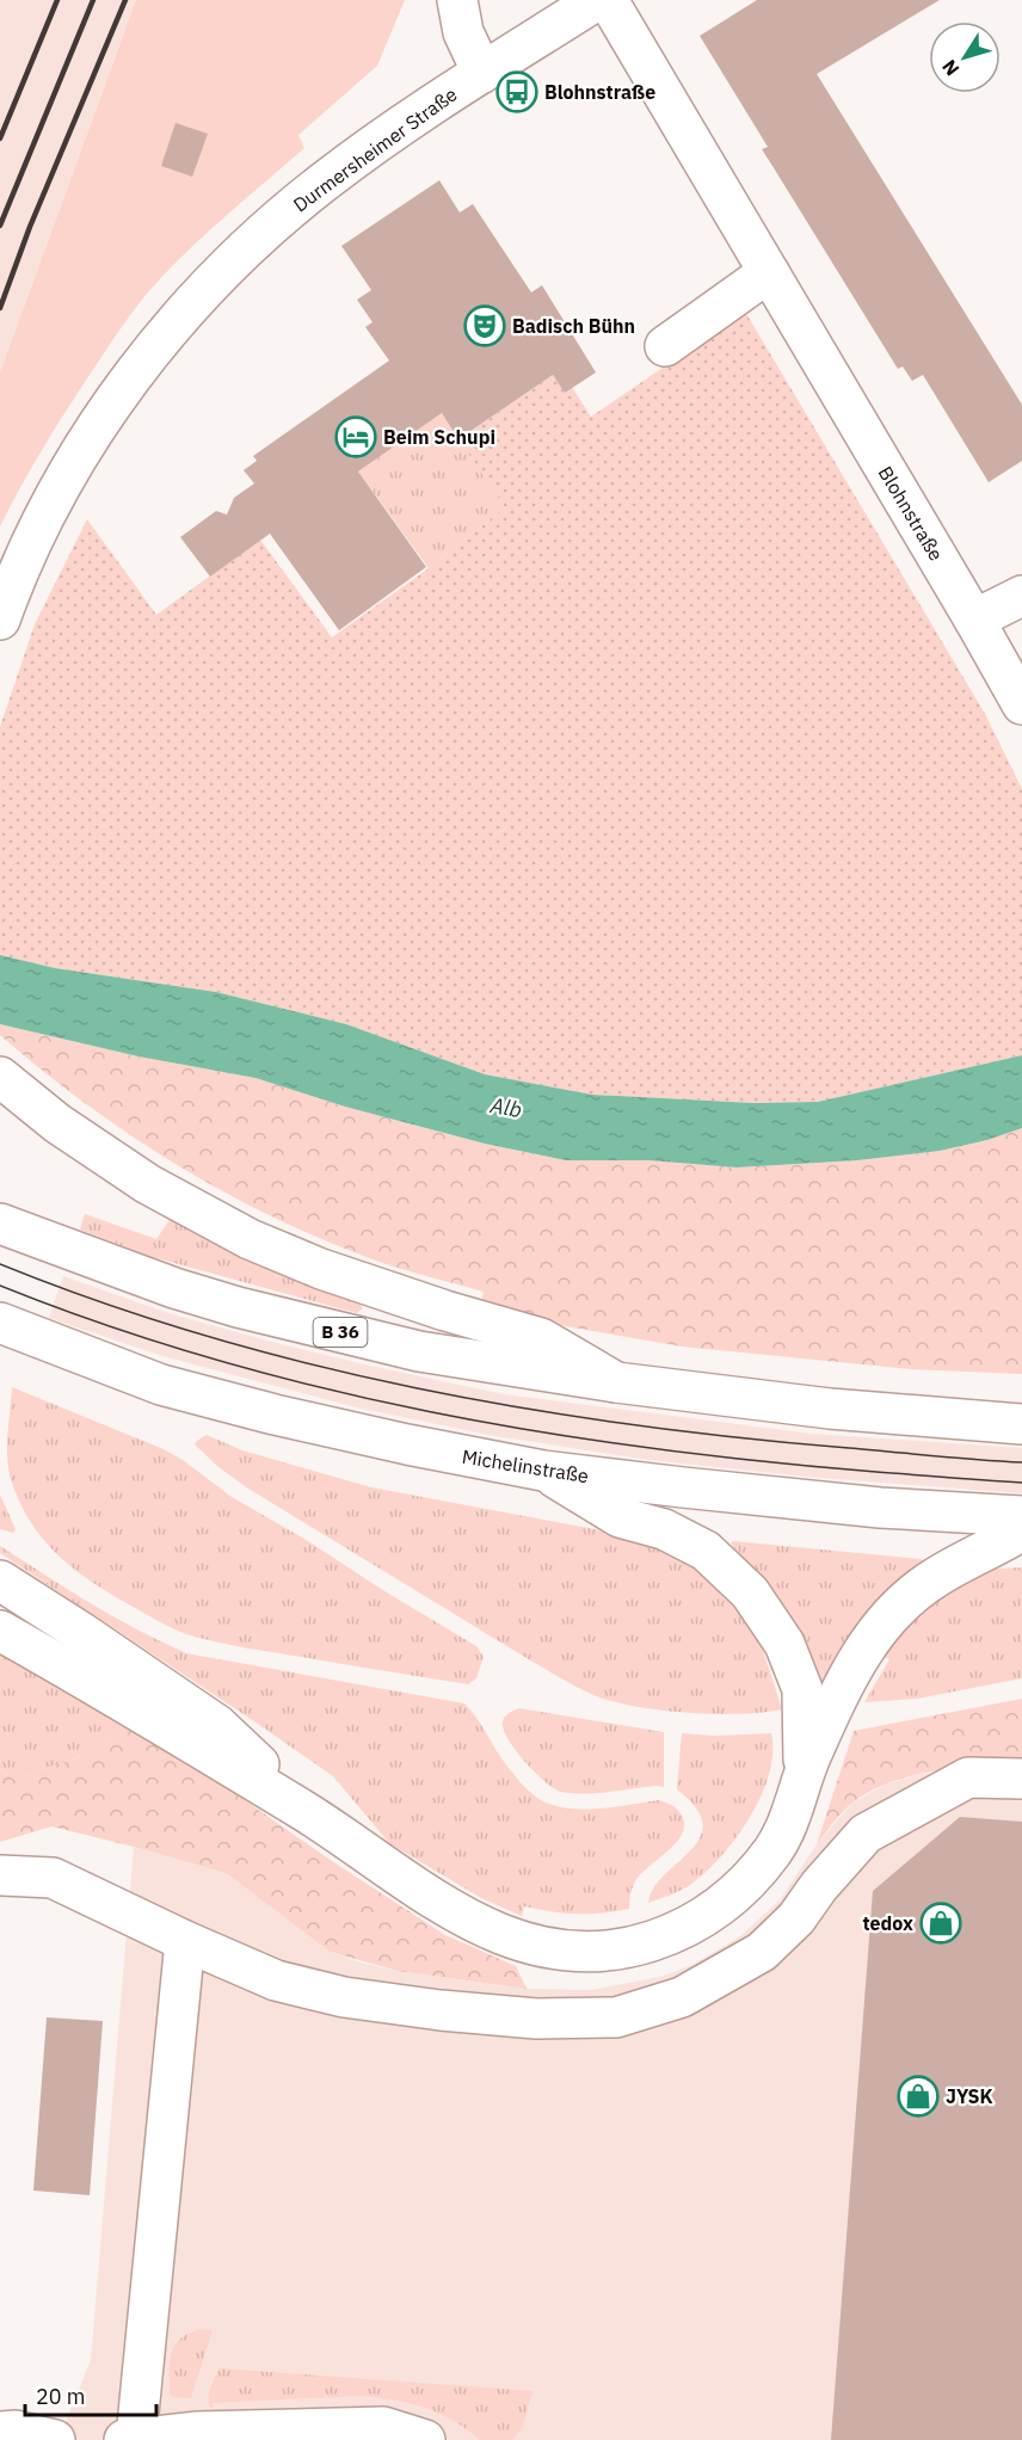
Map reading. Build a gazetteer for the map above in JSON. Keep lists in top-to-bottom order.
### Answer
{
  "streets": {
    "main road": [
      "Durmersheimer Straße",
      "Blohnstraße",
      "B 36",
      "Michelinstraße"
    ]
  },
  "water": ["Alb"],
  "places": {
    "bus stop": ["Blohnstraße"],
    "theatre": ["Badisch Bühn"],
    "hotel": ["Beim Schupi"],
    "shop": ["tedox", "JYSK"]
  },
  "scale_bar": "20 m",
  "north": "bottom left"
}
